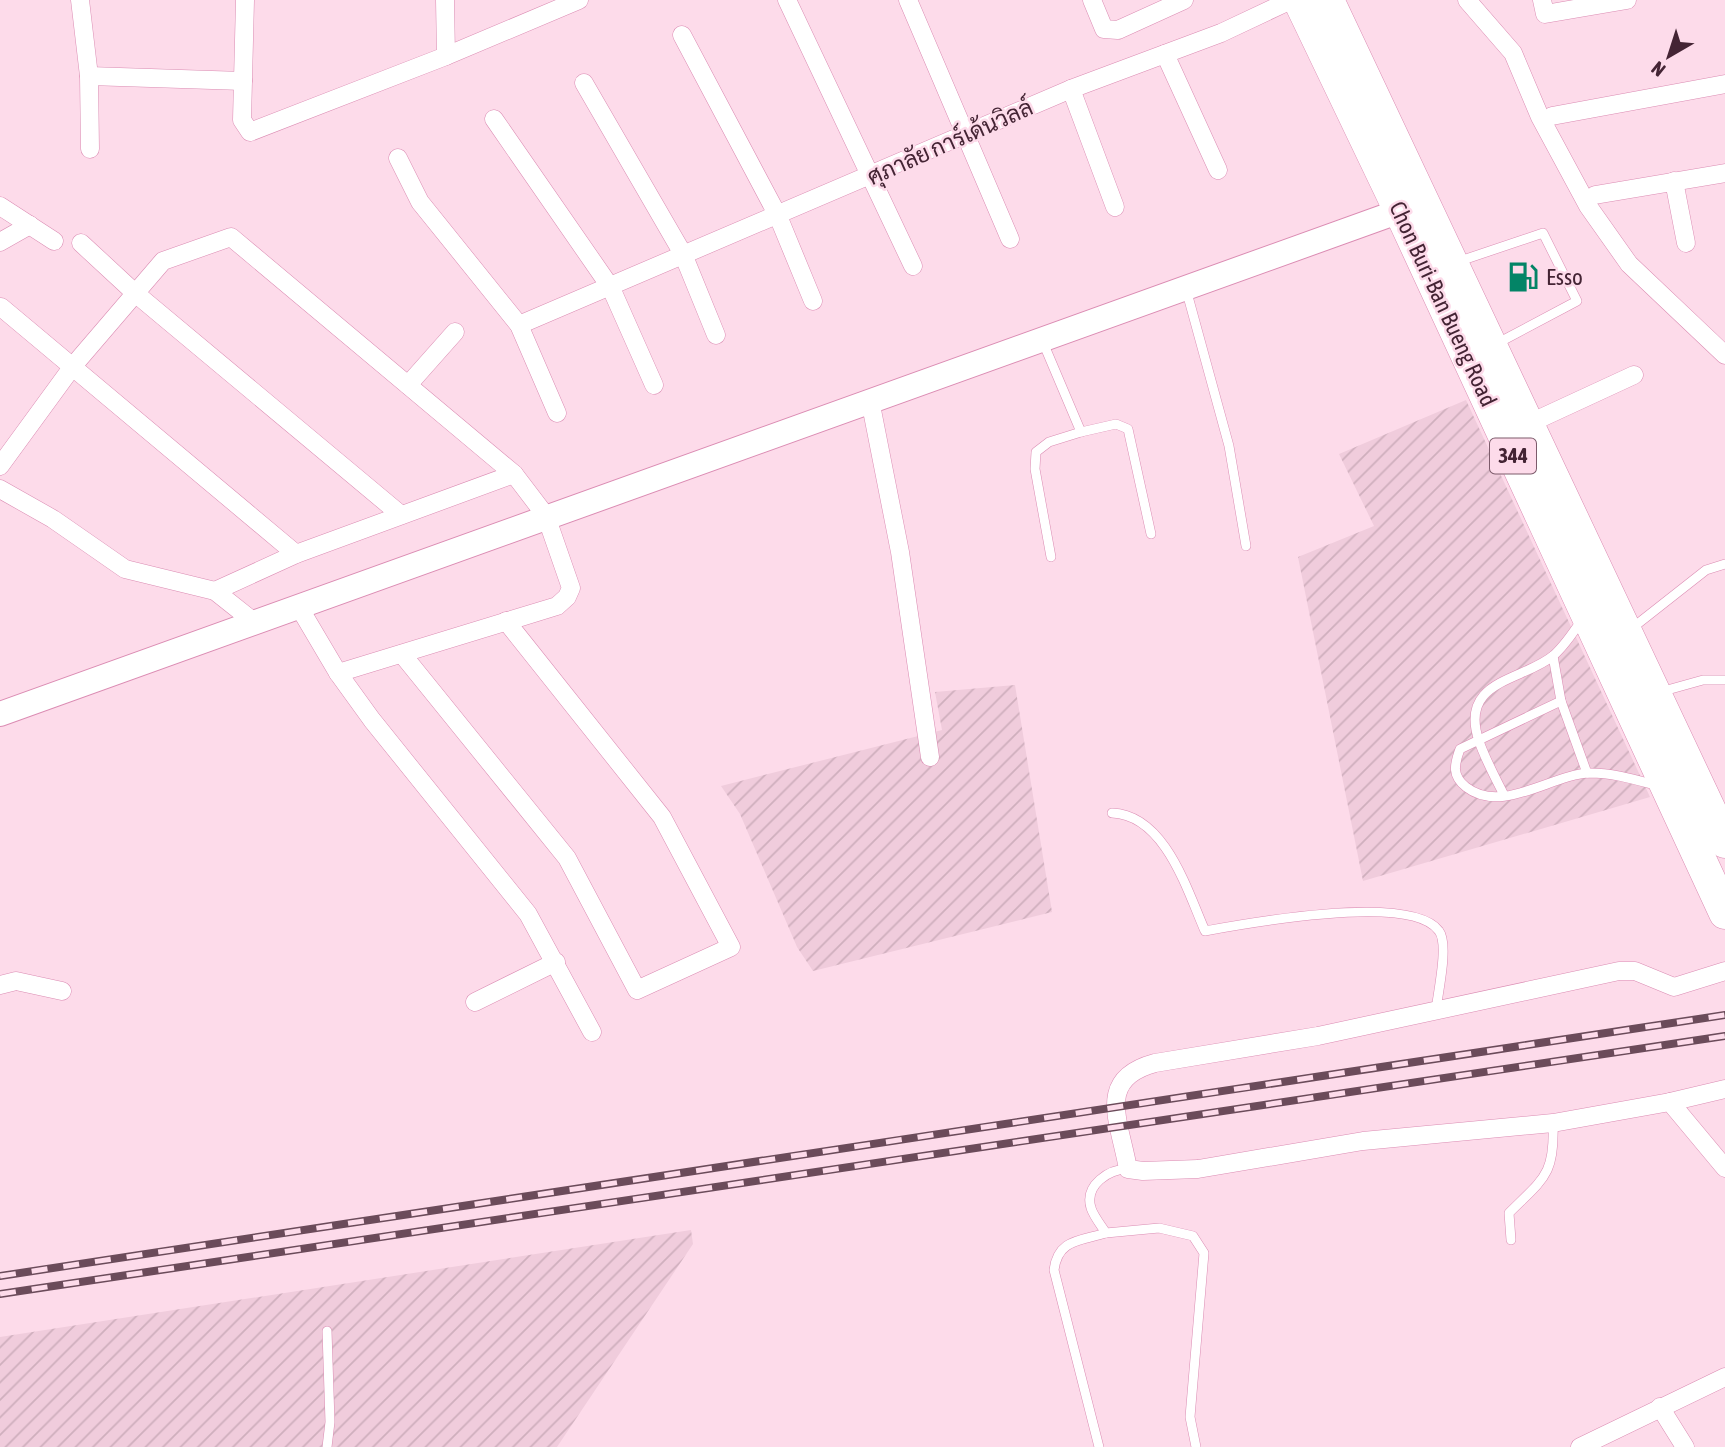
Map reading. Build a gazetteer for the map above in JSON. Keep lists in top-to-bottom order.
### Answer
{
  "streets": {
    "highway": ["Chon Buri-Ban Bueng Road", "344"],
    "street": ["ศุภาลัย การ์เด้นวิลล์"]
  },
  "places": {
    "fuel station": ["Esso"]
  },
  "north": "bottom left"
}
